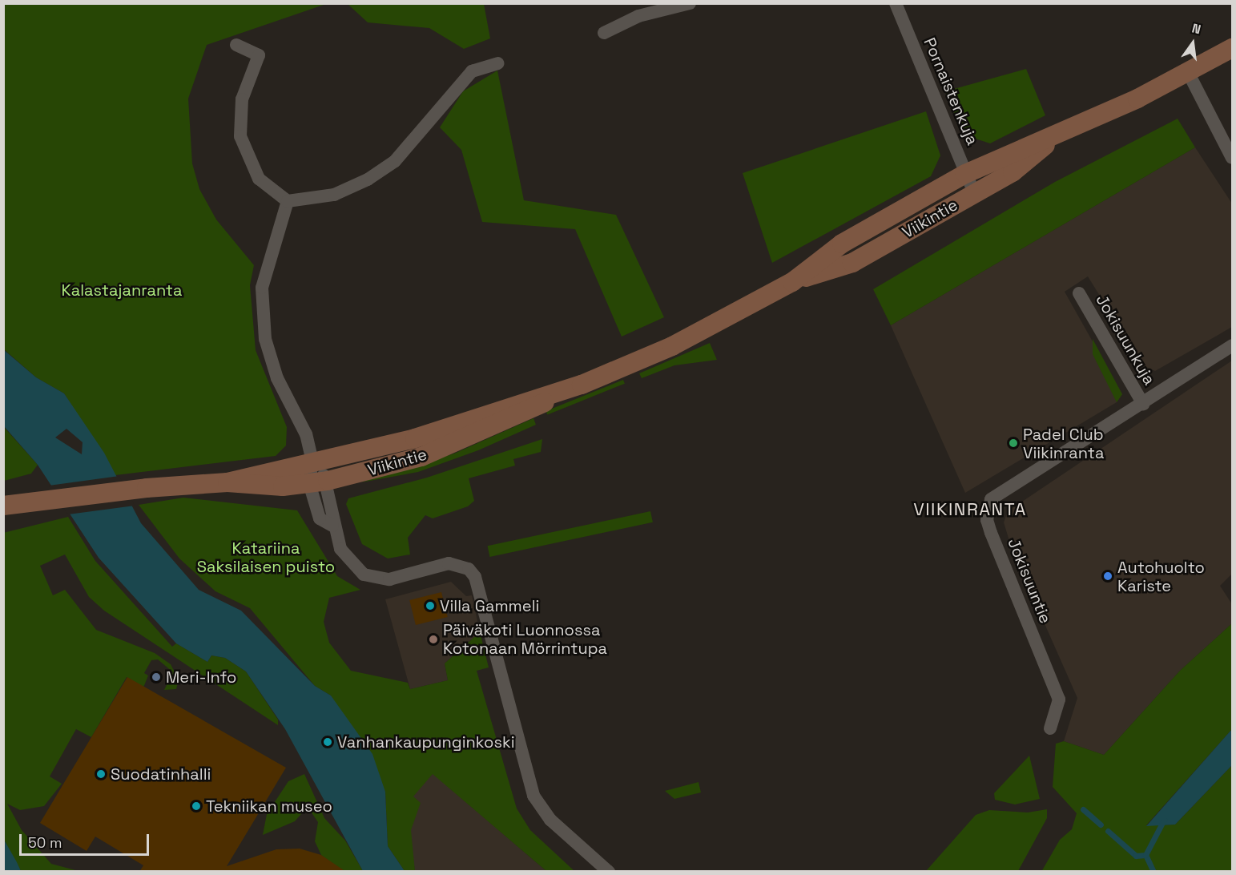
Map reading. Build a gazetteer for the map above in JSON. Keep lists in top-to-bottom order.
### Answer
{
  "streets": {
    "main road": ["Viikintie"],
    "street": ["Pornaistenkuja", "Jokisuunkuja", "Jokisuuntie"]
  },
  "crossings": [
    ["Pornaistenkuja", "Viikintie"],
    ["Jokisuunkuja", "Jokisuuntie"]
  ],
  "districts": ["VIIKINRANTA"],
  "parks": ["Kalastajanranta", "Katariina Saksilaisen puisto"],
  "places": [
    "Padel Club Viikinranta",
    "Autohuolto Kariste",
    "Villa Gammeli",
    "Päiväkoti Luonnossa Kotonaan Mörrintupa",
    "Meri-Info",
    "Vanhankaupunginkoski",
    "Suodatinhalli",
    "Tekniikan museo"
  ],
  "scale_bar": "50 m",
  "north": "top"
}
